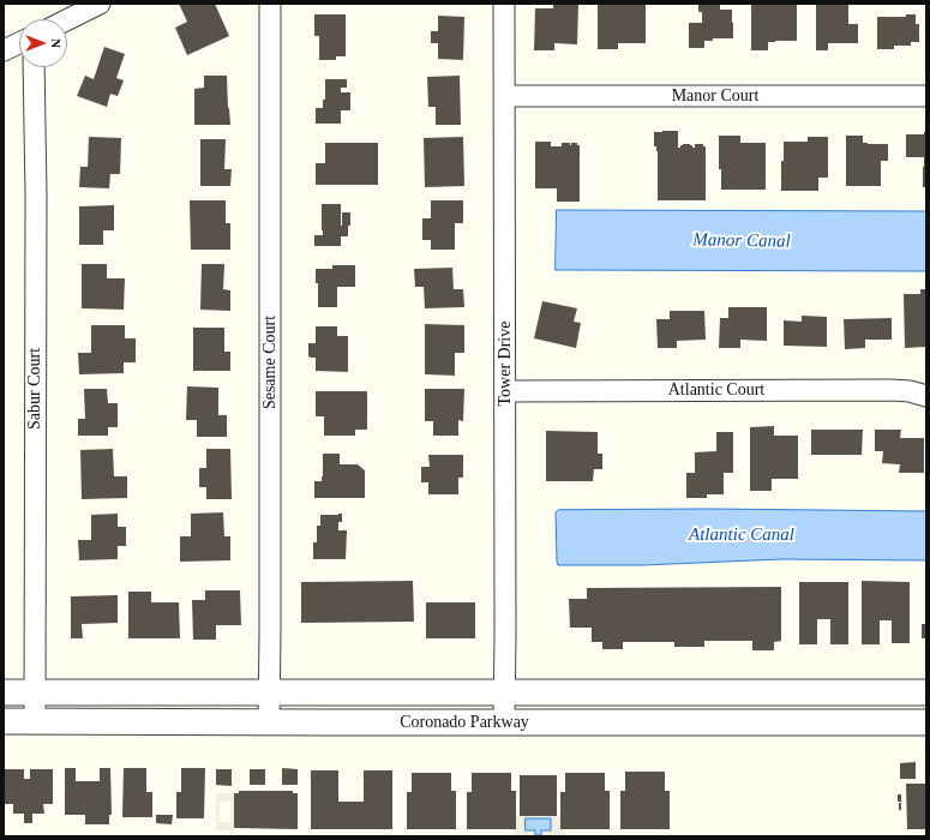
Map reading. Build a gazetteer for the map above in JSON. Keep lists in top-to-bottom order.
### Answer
{
  "streets": {
    "street": [
      "Manor Court",
      "Sesame Court",
      "Tower Drive",
      "Sabur Court",
      "Atlantic Court",
      "Coronado Parkway"
    ]
  },
  "crossings": [
    ["Manor Court", "Tower Drive"],
    ["Sesame Court", "Coronado Parkway"],
    ["Tower Drive", "Atlantic Court"],
    ["Tower Drive", "Coronado Parkway"],
    ["Sabur Court", "Coronado Parkway"]
  ],
  "water": ["Manor Canal", "Atlantic Canal"],
  "north": "right"
}
